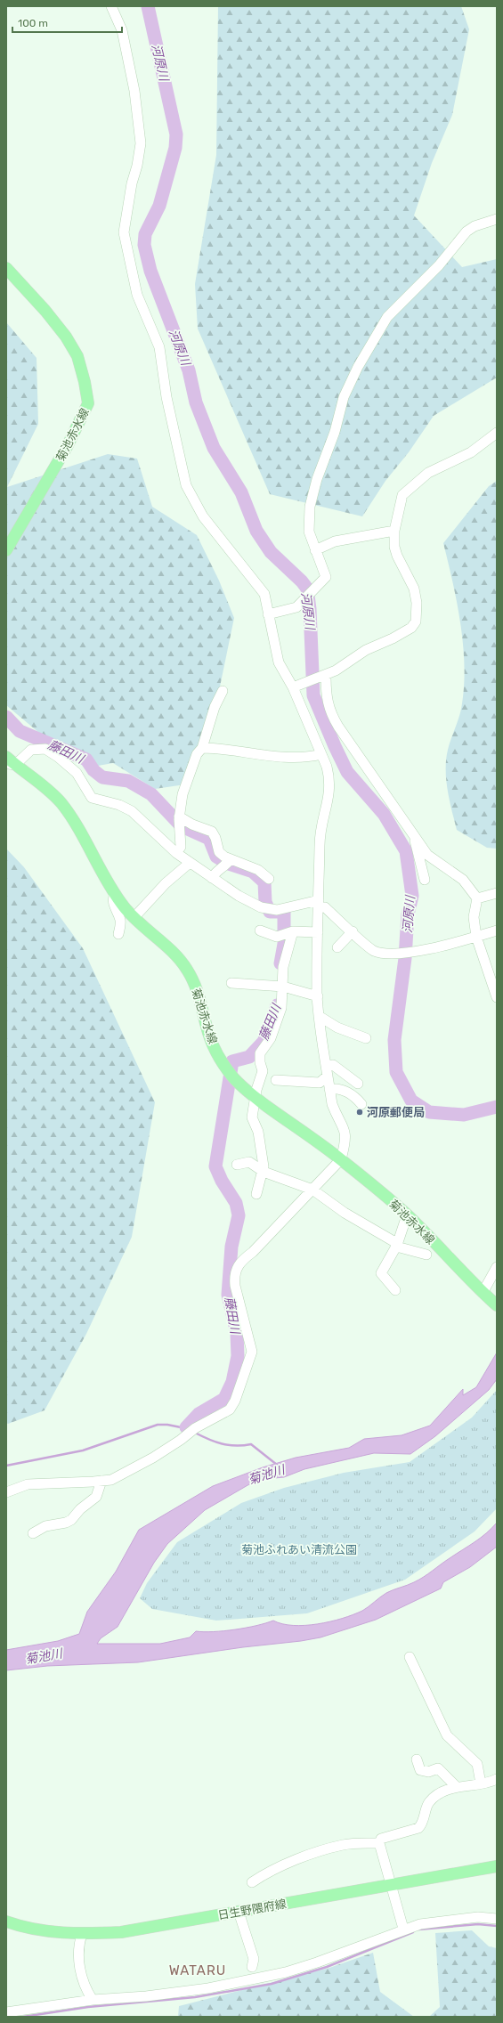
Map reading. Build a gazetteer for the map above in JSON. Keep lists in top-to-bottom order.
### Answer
{
  "streets": {
    "main road": ["菊池赤水線", "日生野隈府線"]
  },
  "districts": ["WATARU"],
  "water": ["河原川", "藤田川", "菊池川"],
  "parks": ["菊池ふれあい清流公園"],
  "places": ["河原郵便局"],
  "scale_bar": "100 m"
}
